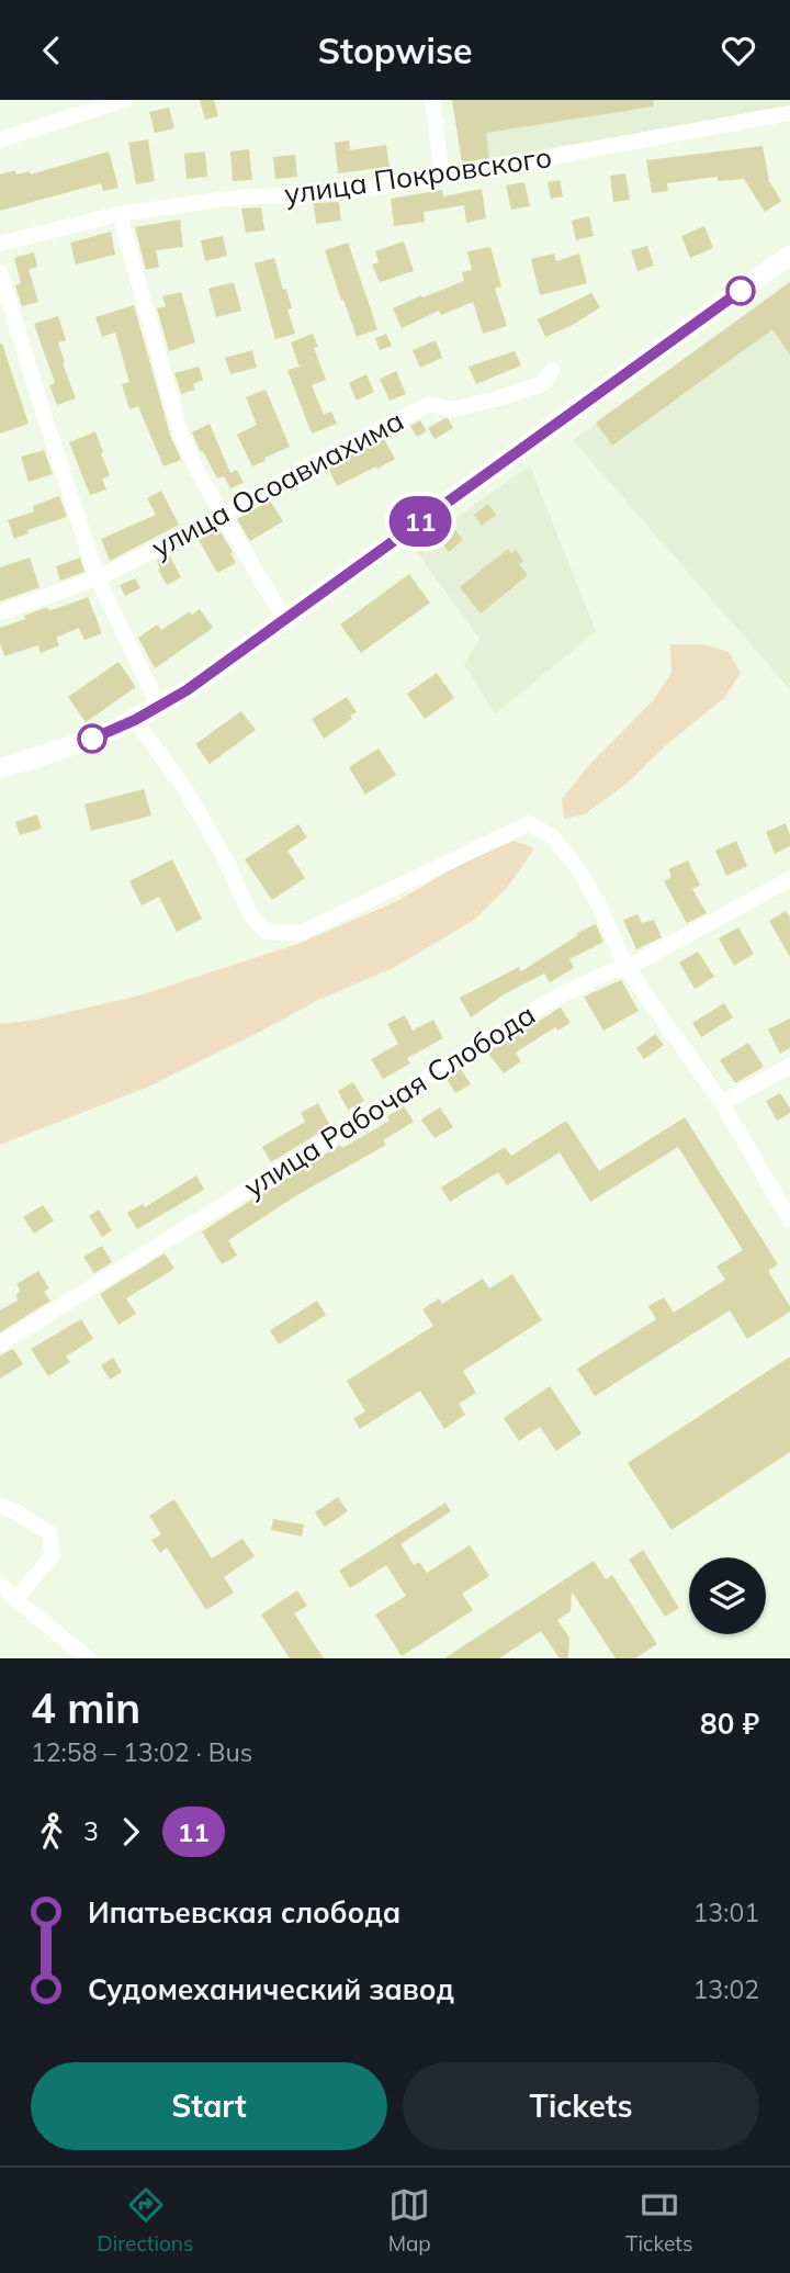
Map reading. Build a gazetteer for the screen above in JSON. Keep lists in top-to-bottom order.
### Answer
{
  "streets": {
    "street": ["улица Покровского", "улица Осоавиахима", "улица Рабочая Слобода"]
  },
  "lines": ["bus line 11"],
  "page": {
    "header": "Stopwise",
    "on_map": "11",
    "heading": ["4 min", "12:58 – 13:02 · Bus", "80 ₽"],
    "legs": ["3", "11"],
    "list": [
      {
        "name": "Ипатьевская слобода",
        "value": "13:01"
      },
      {
        "name": "Судомеханический завод",
        "value": "13:02"
      }
    ],
    "buttons": ["Start", "Tickets"],
    "tabs": ["Directions", "Map", "Tickets"]
  }
}
